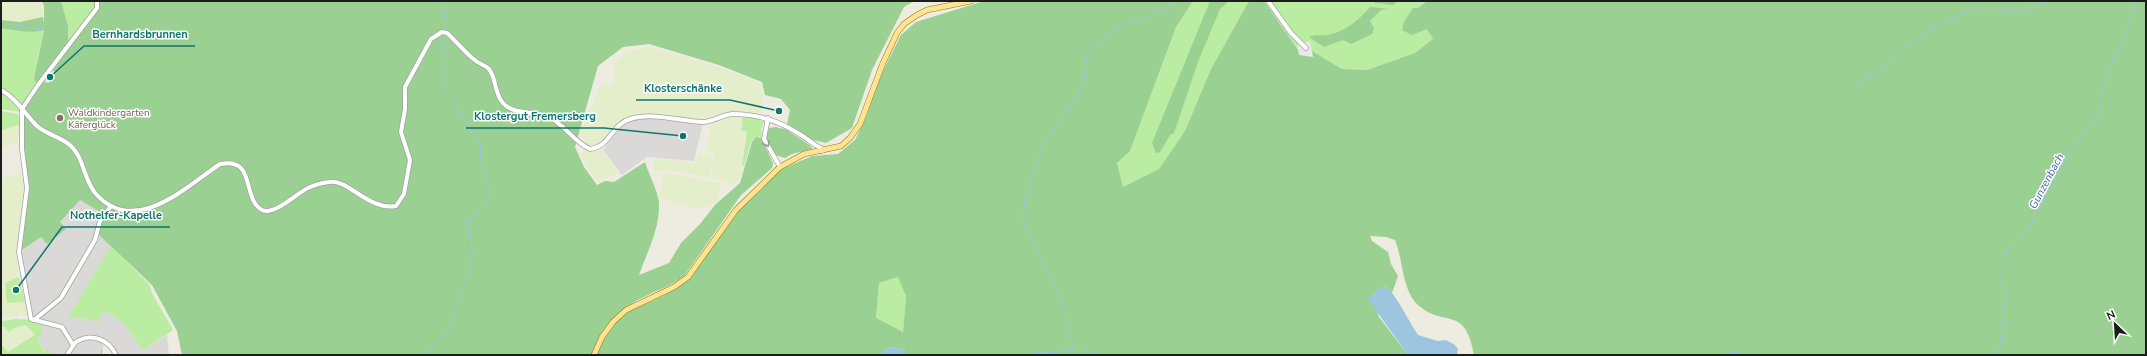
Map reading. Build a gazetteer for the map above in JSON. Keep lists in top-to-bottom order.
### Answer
{
  "water": ["Gunzenbach"],
  "places": [
    "Bernhardsbrunnen",
    "Klosterschänke",
    "Waldkindergarten Käferglück",
    "Klostergut Fremersberg",
    "Nothelfer-Kapelle"
  ],
  "north": "top left"
}
